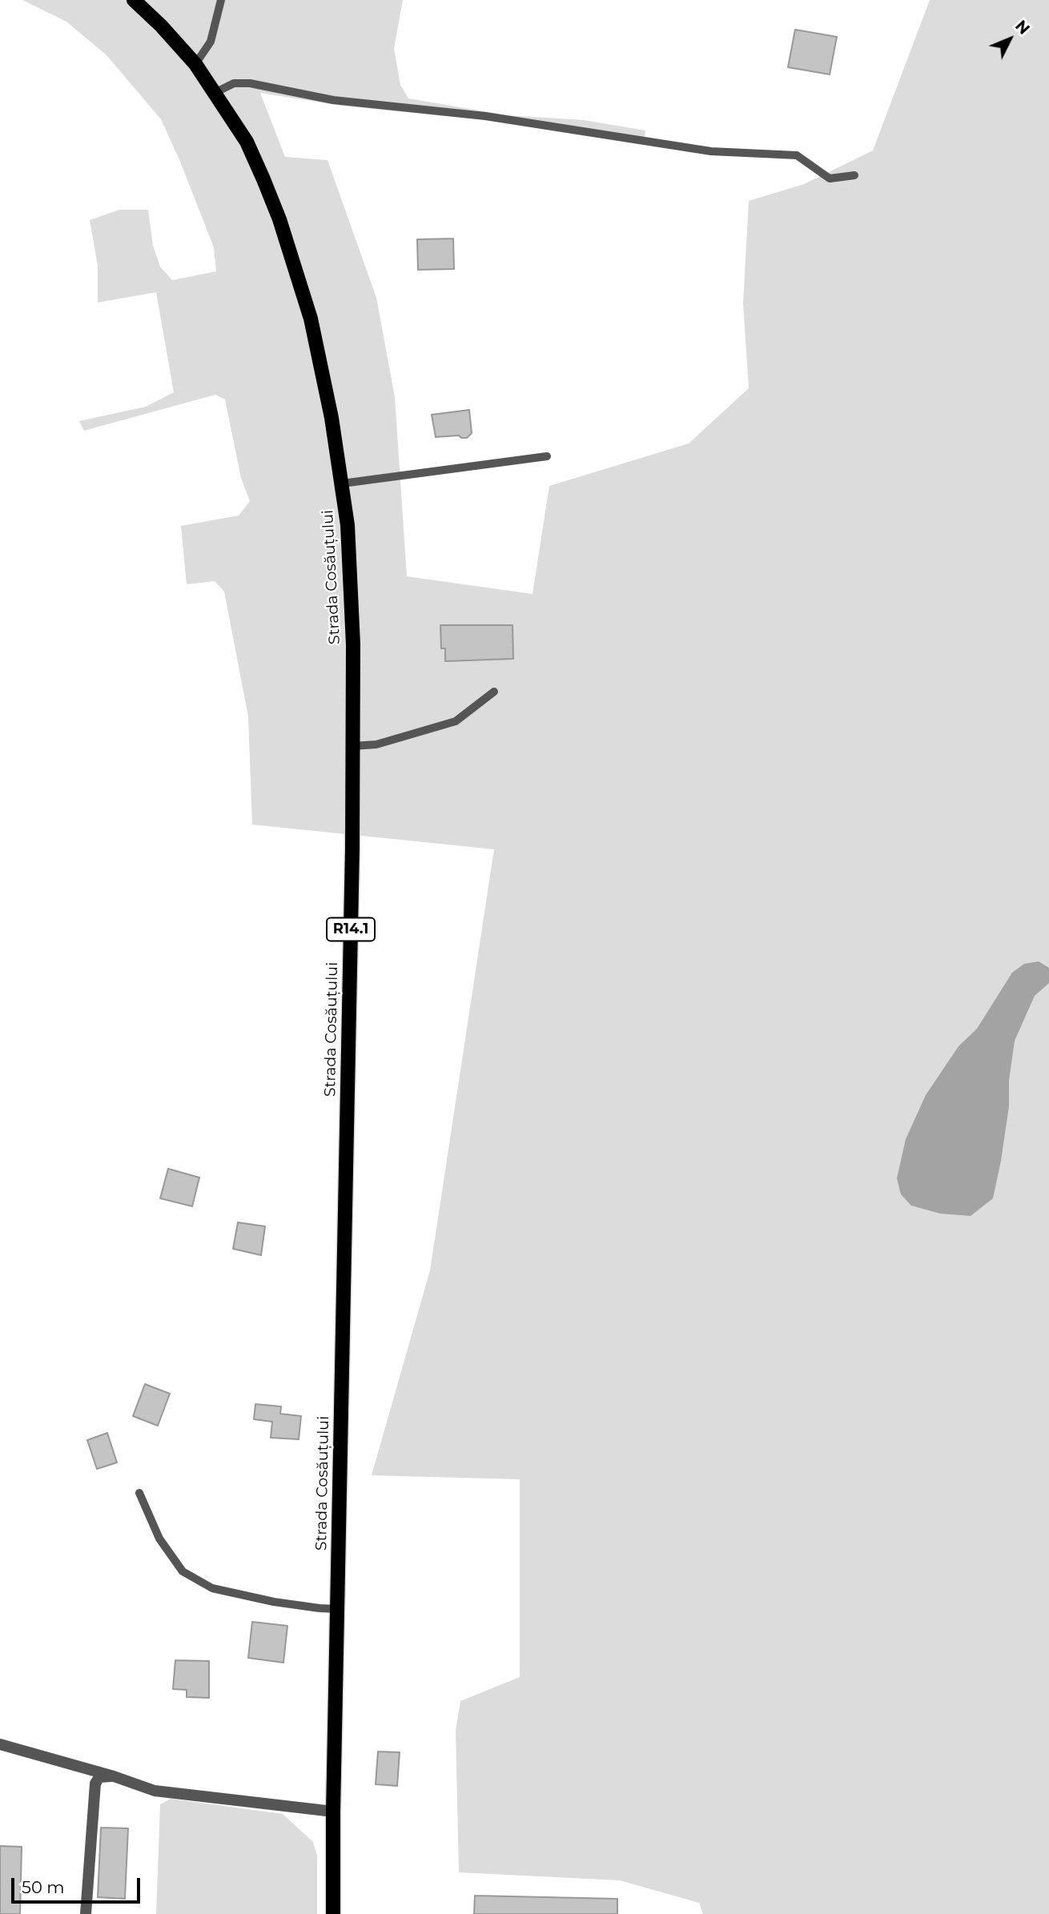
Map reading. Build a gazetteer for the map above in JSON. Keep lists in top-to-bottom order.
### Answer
{
  "streets": {
    "main road": ["Strada Cosăuțului", "R14.1"]
  },
  "scale_bar": "50 m",
  "north": "top right"
}
